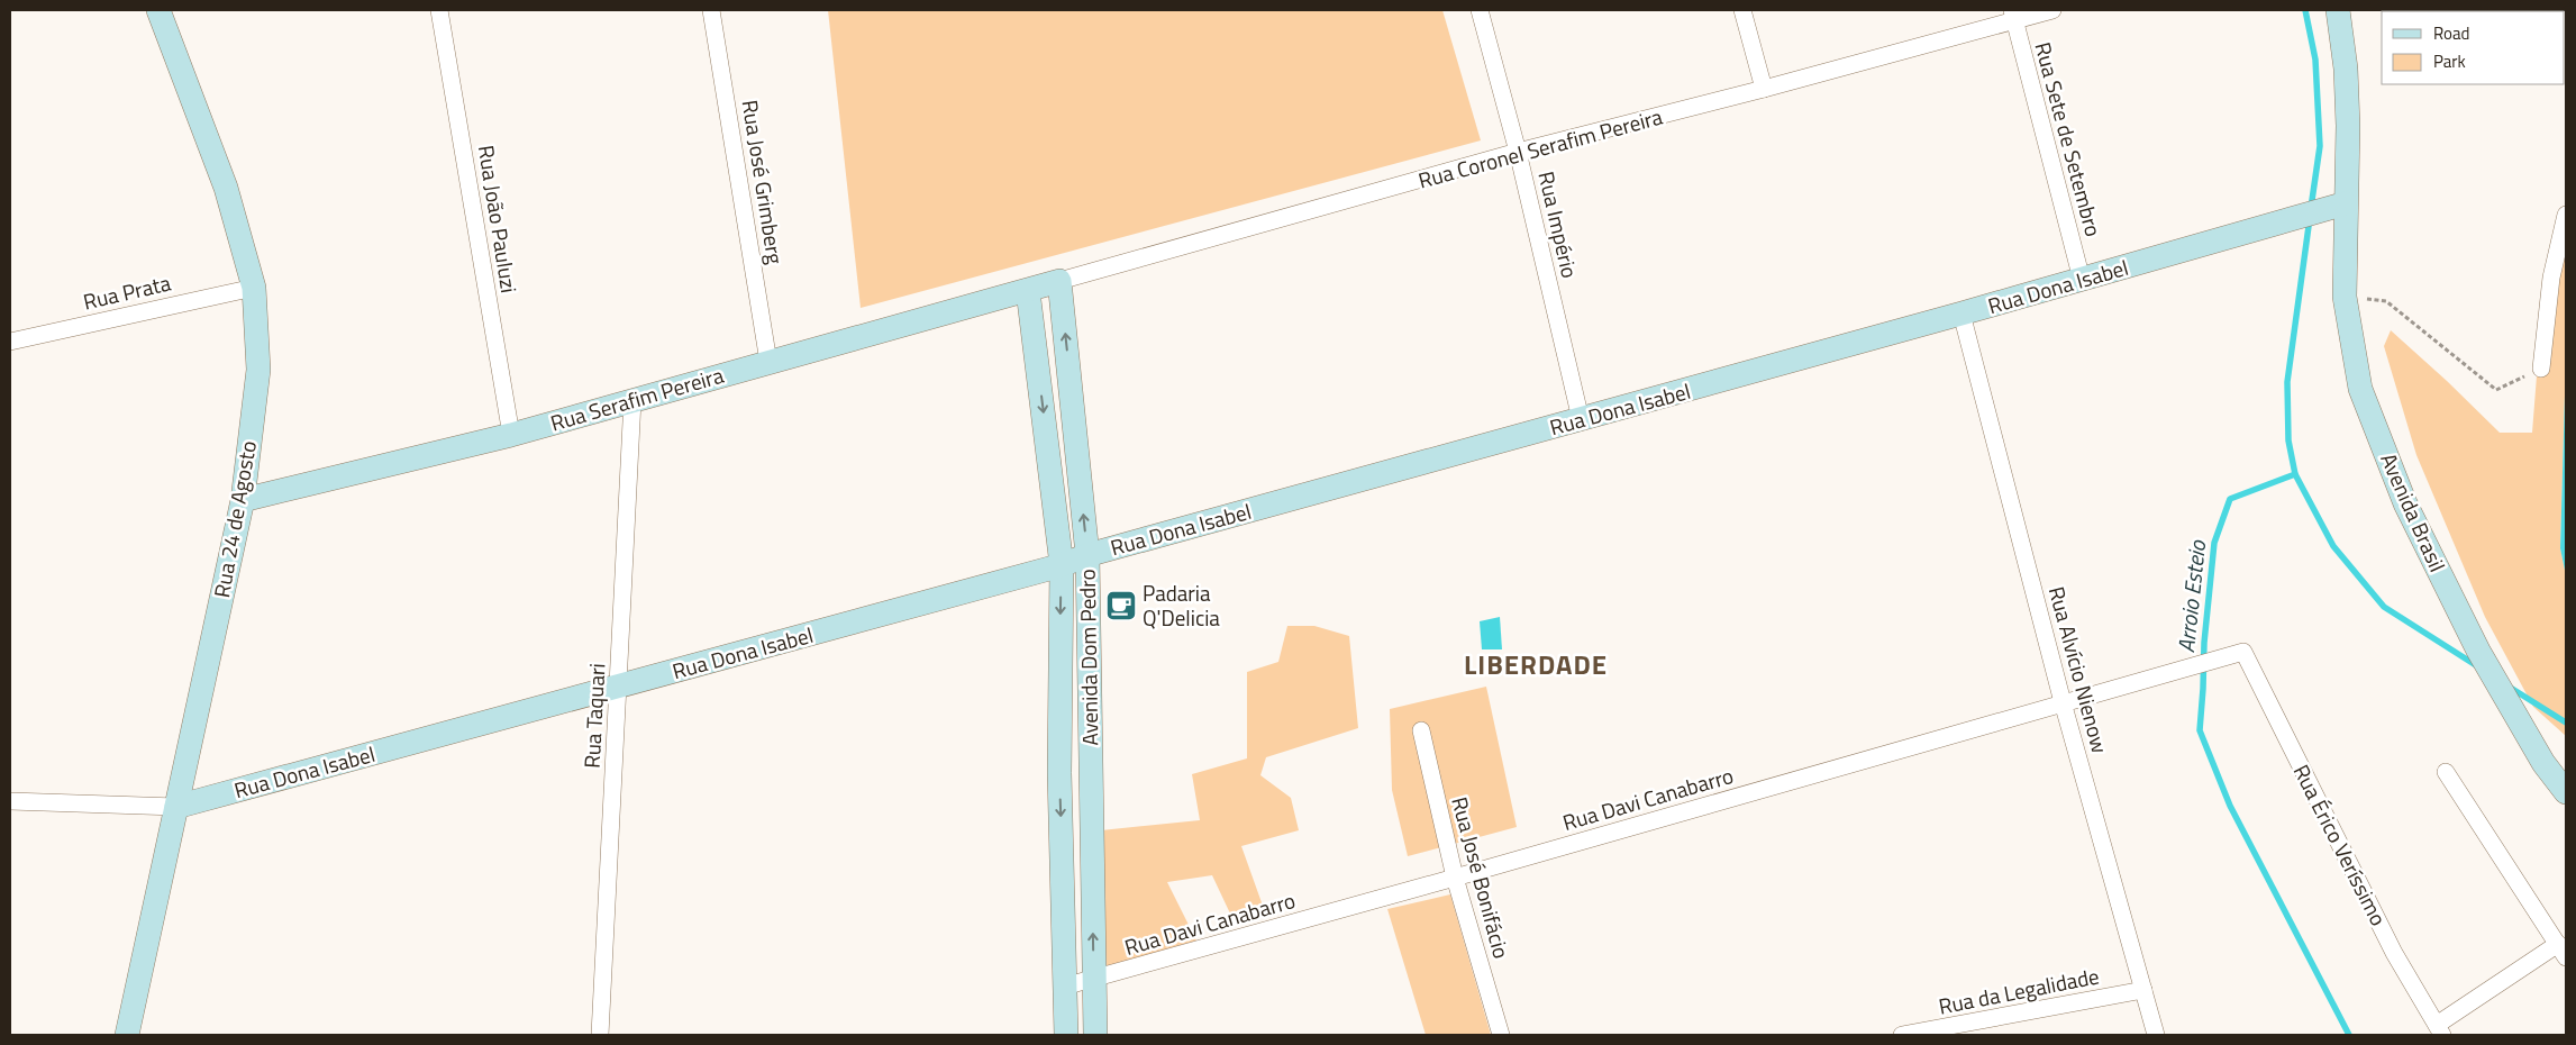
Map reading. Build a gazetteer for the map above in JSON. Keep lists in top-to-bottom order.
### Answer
{
  "streets": {
    "street": [
      "Rua Sete de Setembro",
      "Rua Coronel Serafim Pereira",
      "Rua José Grimberg",
      "Rua João Pauluzi",
      "Rua Império",
      "Rua Dona Isabel",
      "Rua Prata",
      "Rua Serafim Pereira",
      "Avenida Brasil",
      "Rua 24 de Agosto",
      "Avenida Dom Pedro",
      "Rua Alvício Nienow",
      "Rua Taquari",
      "Rua Davi Canabarro",
      "Rua Érico Veríssimo",
      "Rua José Bonifácio",
      "Rua da Legalidade"
    ]
  },
  "crossings": [
    ["Rua Sete de Setembro", "Rua Coronel Serafim Pereira"],
    ["Rua Sete de Setembro", "Rua Dona Isabel"],
    ["Rua Coronel Serafim Pereira", "Rua Império"],
    ["Rua Coronel Serafim Pereira", "Rua Serafim Pereira"],
    ["Rua Coronel Serafim Pereira", "Avenida Dom Pedro"],
    ["Rua José Grimberg", "Rua Serafim Pereira"],
    ["Rua João Pauluzi", "Rua Serafim Pereira"],
    ["Rua Império", "Rua Dona Isabel"],
    ["Rua Dona Isabel", "Avenida Brasil"],
    ["Rua Dona Isabel", "Rua 24 de Agosto"],
    ["Rua Dona Isabel", "Avenida Dom Pedro"],
    ["Rua Dona Isabel", "Rua Alvício Nienow"],
    ["Rua Dona Isabel", "Rua Taquari"],
    ["Rua Prata", "Rua 24 de Agosto"],
    ["Rua Serafim Pereira", "Rua 24 de Agosto"],
    ["Rua Serafim Pereira", "Avenida Dom Pedro"],
    ["Rua Serafim Pereira", "Rua Taquari"],
    ["Avenida Dom Pedro", "Rua Davi Canabarro"],
    ["Rua Alvício Nienow", "Rua Davi Canabarro"],
    ["Rua Alvício Nienow", "Rua da Legalidade"],
    ["Rua Davi Canabarro", "Rua Érico Veríssimo"],
    ["Rua Davi Canabarro", "Rua José Bonifácio"]
  ],
  "districts": ["LIBERDADE"],
  "water": ["Arroio Esteio"],
  "places": {
    "cafe": ["Padaria Q'Delicia"]
  },
  "legend": ["Road", "Park"]
}
